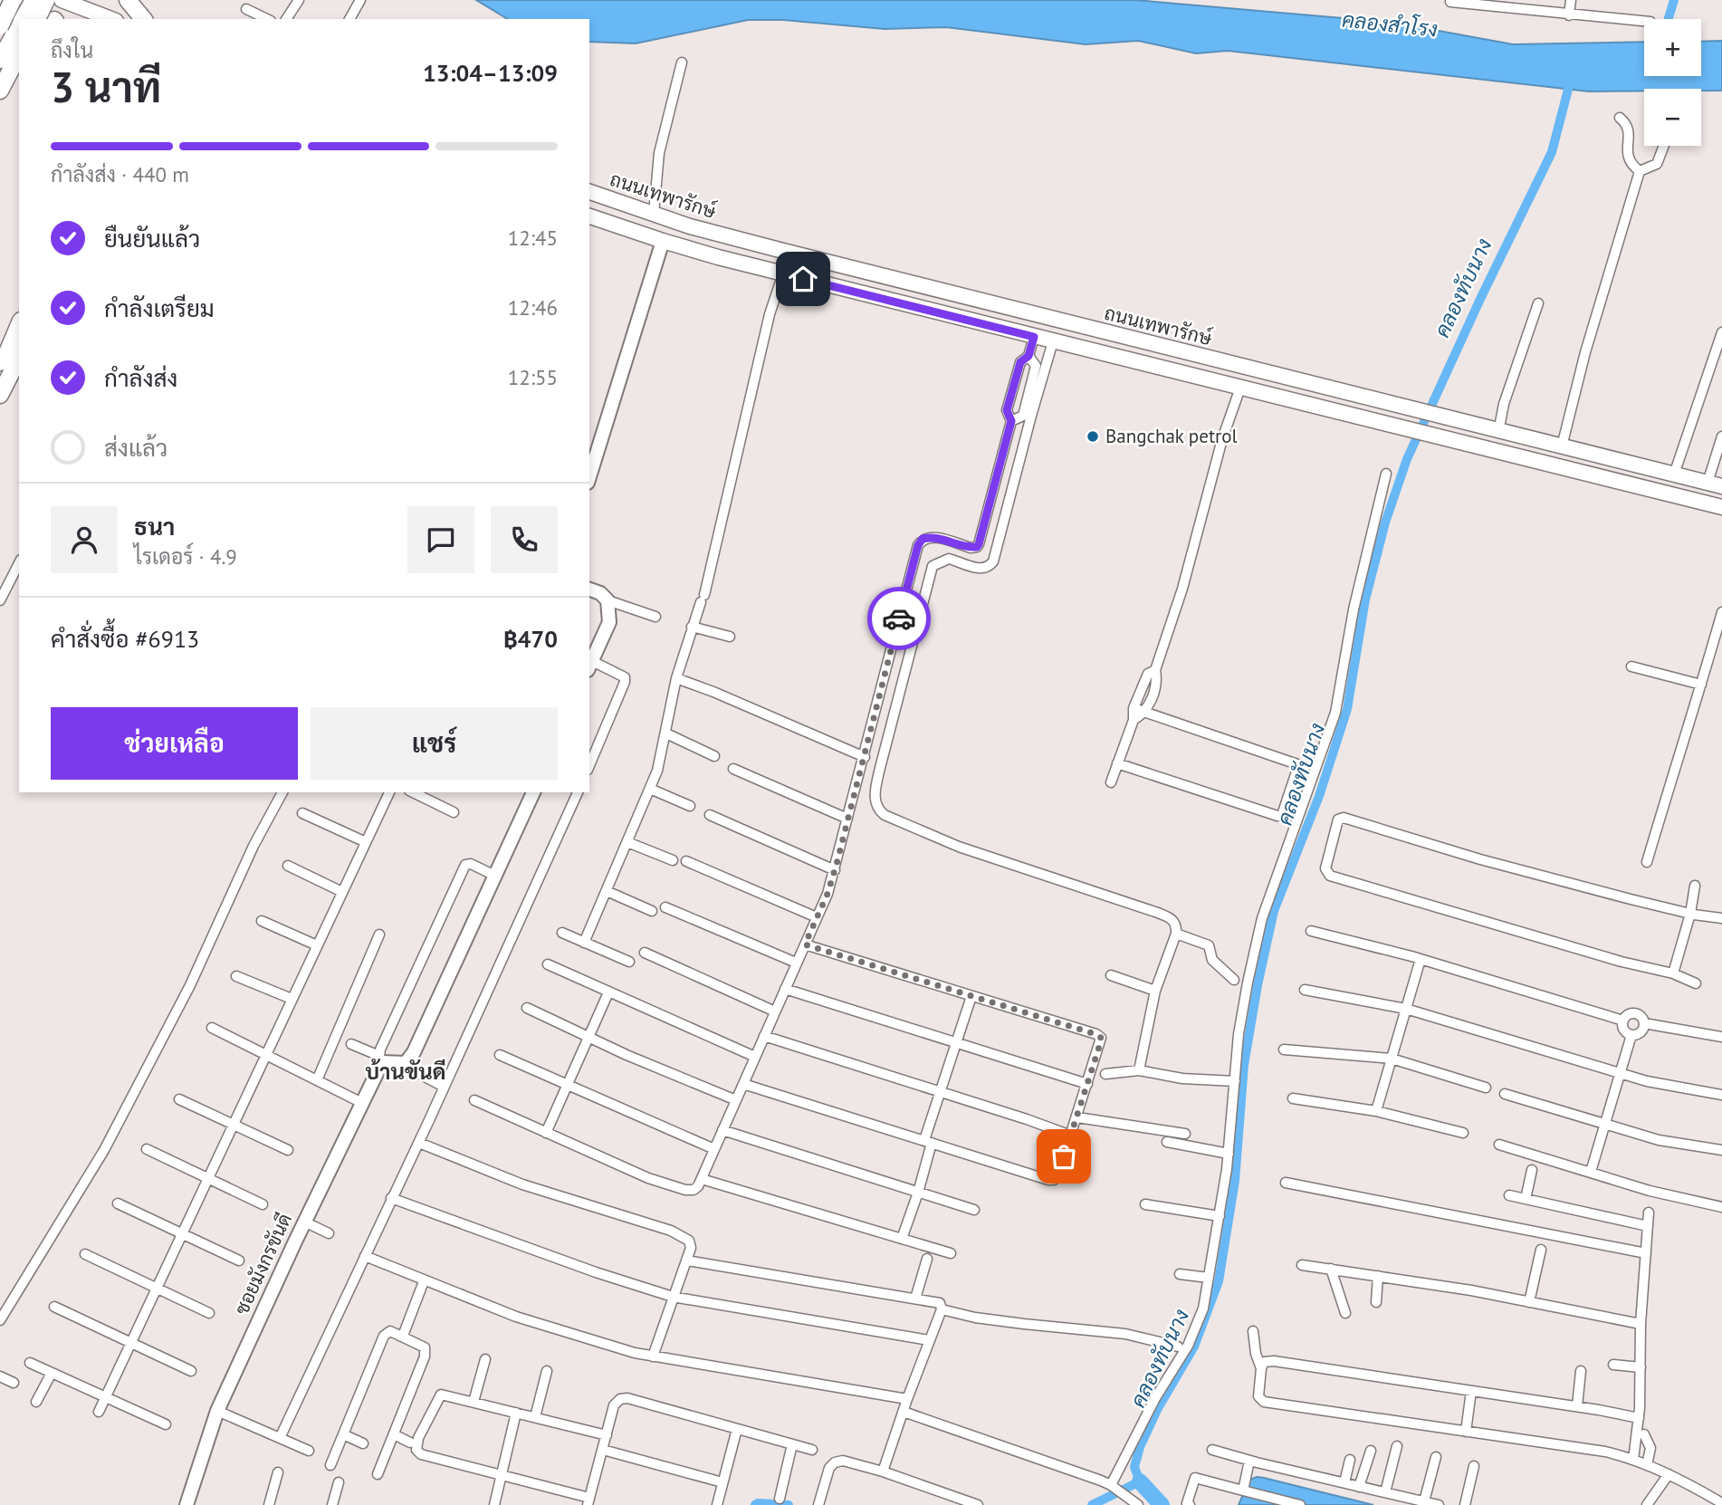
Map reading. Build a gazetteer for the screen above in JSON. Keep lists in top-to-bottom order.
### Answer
{
  "streets": {
    "main road": ["ถนนเทพารักษ์"],
    "street": ["ซอยมังกรขันดี"]
  },
  "districts": ["บ้านขันดี"],
  "water": ["คลองสำโรง", "คลองทับนาง"],
  "places": ["Bangchak petrol"],
  "page": {
    "map_buttons": ["+", "−"],
    "heading": ["3 นาที", "ถึงใน", "13:04–13:09"],
    "panel": [
      "ธนา",
      "ไรเดอร์ · 4.9",
      "คำสั่งซื้อ #6913",
      "฿470"
    ],
    "bar": "กำลังส่ง · 440 m",
    "list": [
      ["ยืนยันแล้ว", "12:45"],
      ["กำลังเตรียม", "12:46"],
      ["กำลังส่ง", "12:55"],
      "ส่งแล้ว"
    ],
    "buttons": ["ช่วยเหลือ", "แชร์"]
  }
}
